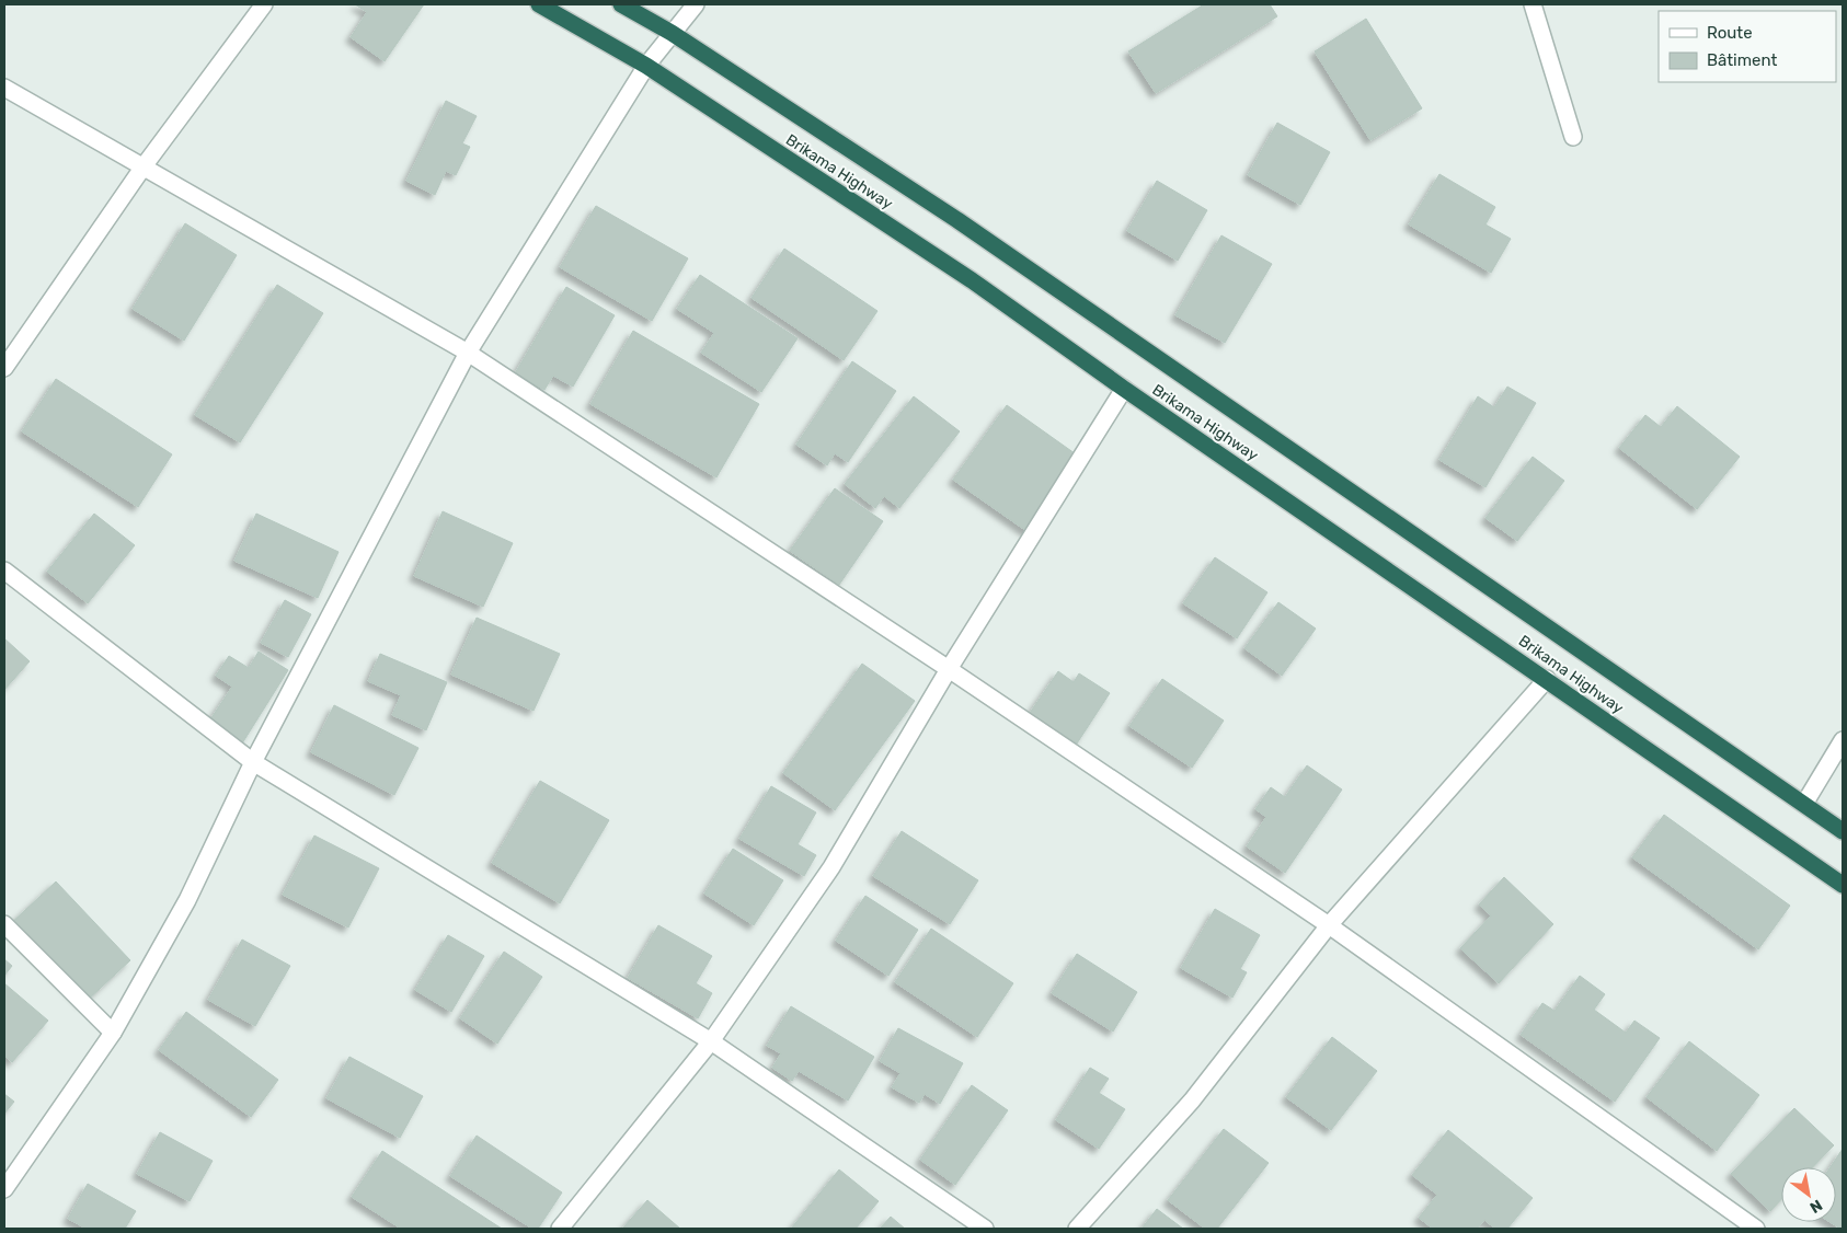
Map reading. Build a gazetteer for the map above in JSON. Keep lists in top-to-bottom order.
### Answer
{
  "streets": {
    "highway": ["Brikama Highway"]
  },
  "legend": ["Route", "Bâtiment"],
  "north": "bottom right"
}
